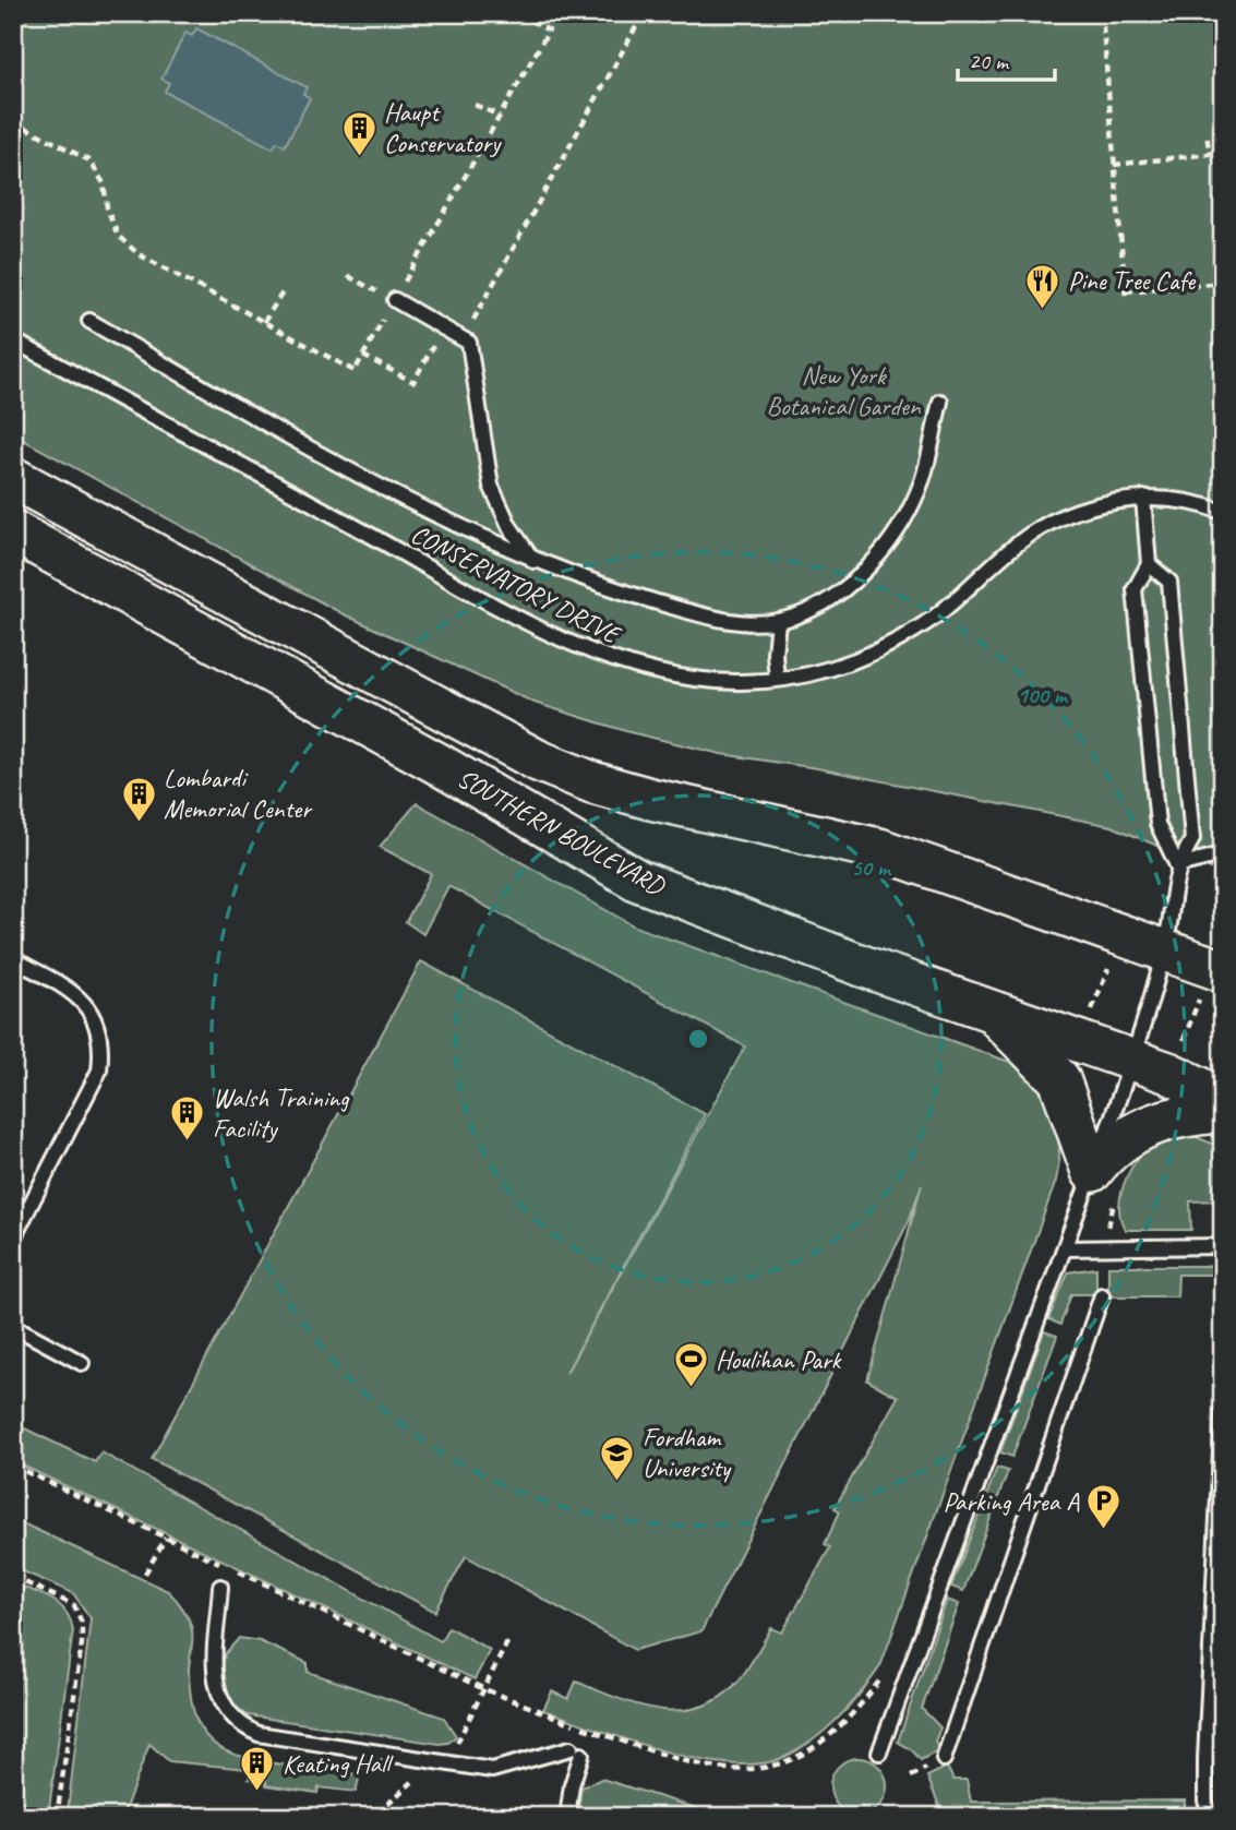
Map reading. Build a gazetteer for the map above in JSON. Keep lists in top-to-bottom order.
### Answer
{
  "streets": {
    "main road": ["SOUTHERN BOULEVARD"],
    "lane": ["CONSERVATORY DRIVE"]
  },
  "parks": ["New York Botanical Garden"],
  "places": {
    "building": [
      "Haupt Conservatory",
      "Lombardi Memorial Center",
      "Walsh Training Facility",
      "Keating Hall"
    ],
    "restaurant": ["Pine Tree Cafe"],
    "sports": ["Houlihan Park"],
    "school or university": ["Fordham University"],
    "parking": ["Parking Area A"]
  },
  "scale_bar": "20 m",
  "rings": ["100 m", "50 m"]
}
